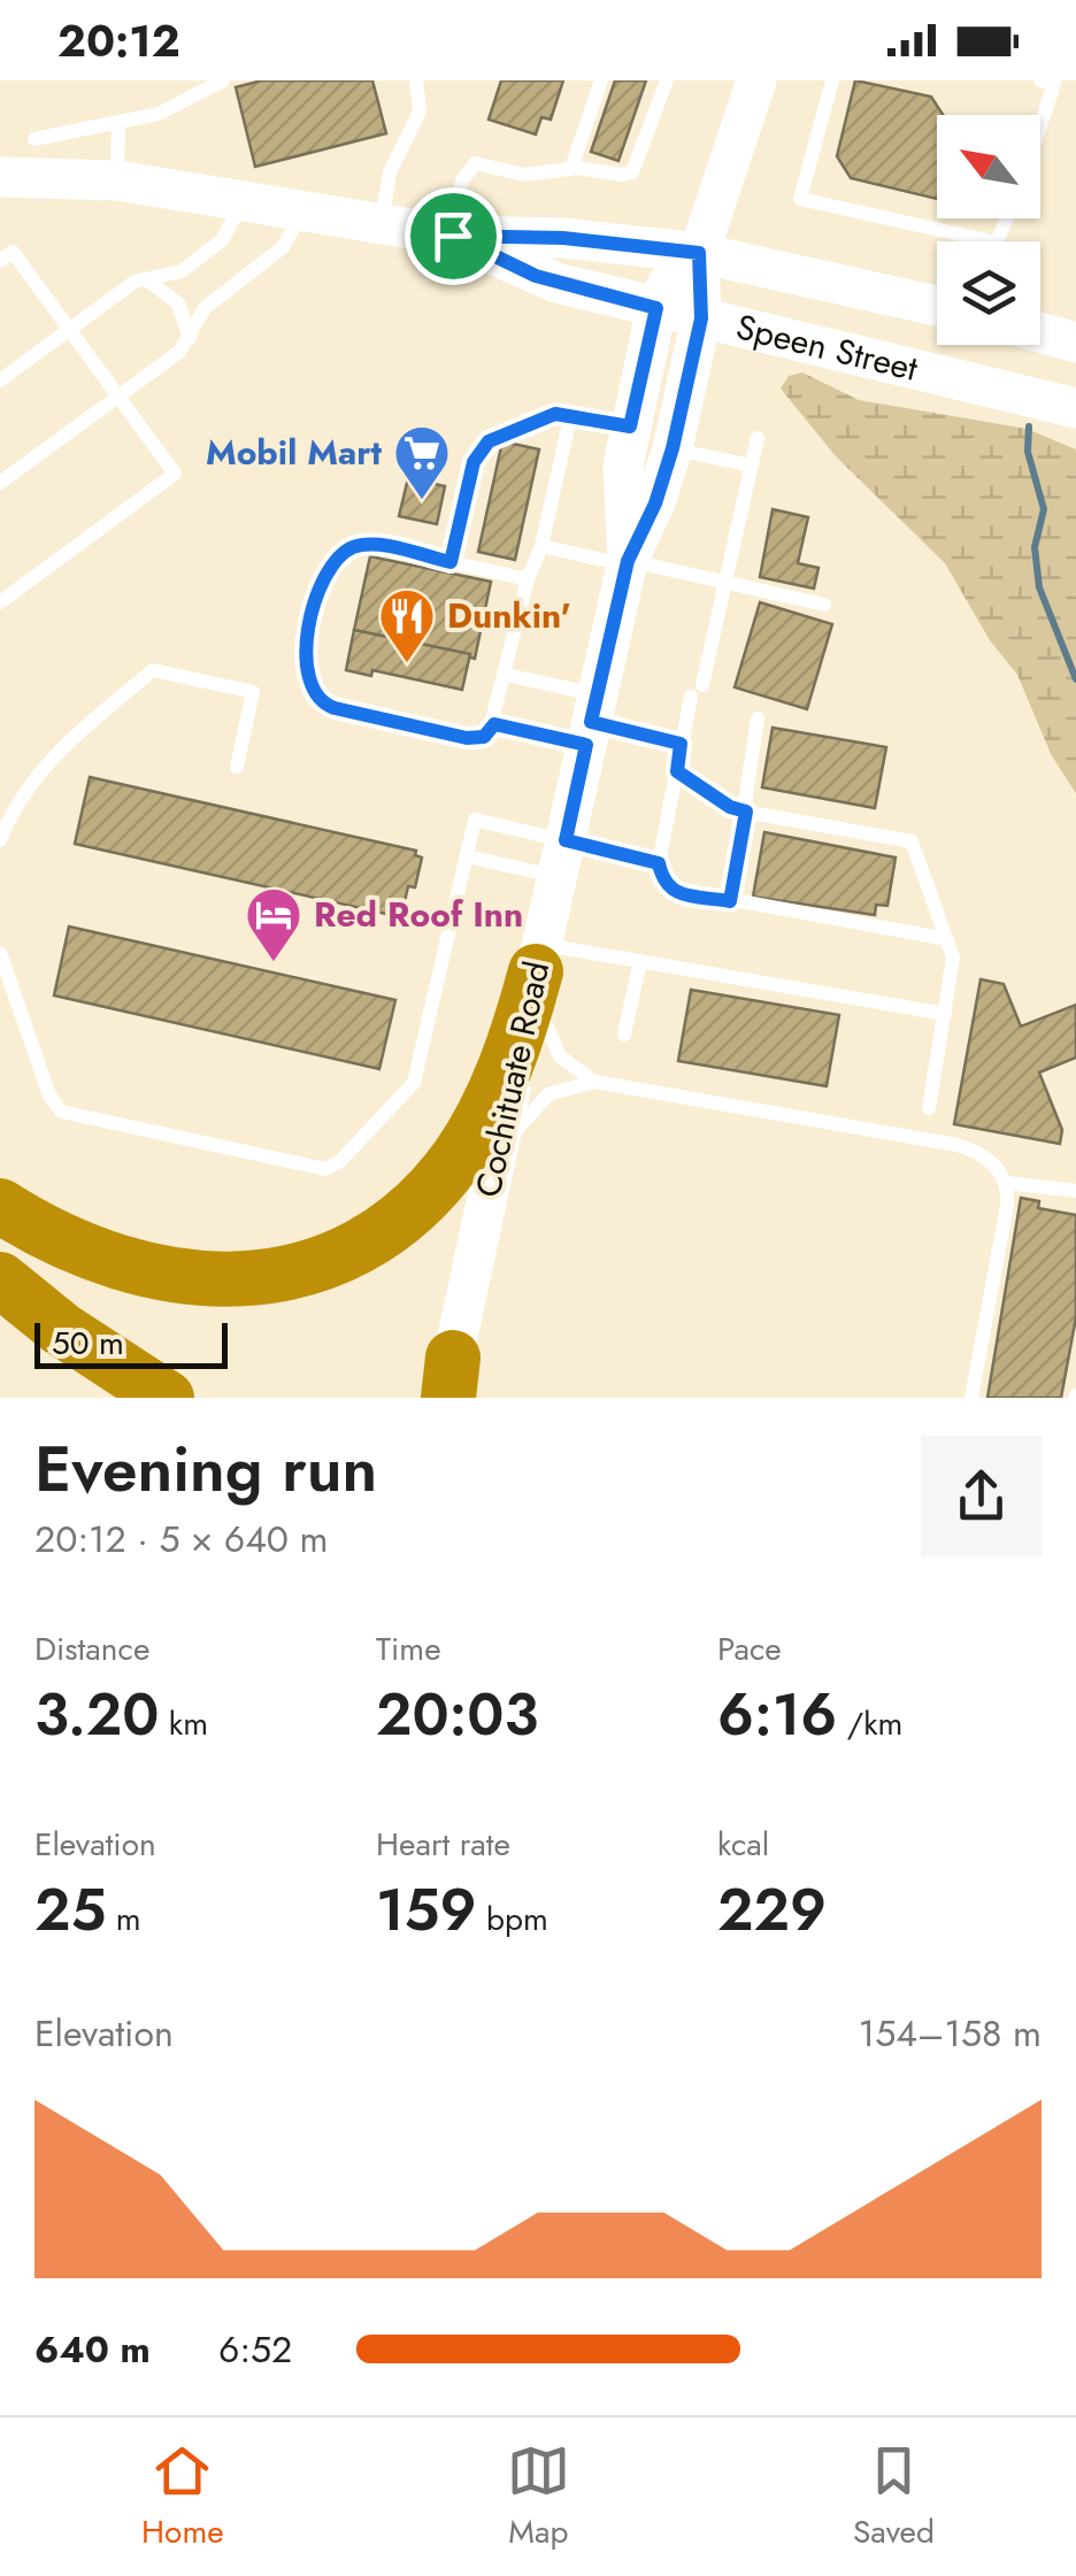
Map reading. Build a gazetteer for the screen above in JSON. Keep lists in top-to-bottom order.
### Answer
{
  "streets": {
    "main road": ["Speen Street", "Cochituate Road"]
  },
  "crossings": [
    ["Speen Street", "Cochituate Road"]
  ],
  "places": {
    "supermarket": ["Mobil Mart"],
    "restaurant": ["Dunkin'"],
    "hotel": ["Red Roof Inn"]
  },
  "scale_bar": "50 m",
  "north": "top left",
  "page": {
    "status": "20:12",
    "scale": "50 m",
    "heading": ["Evening run", "20:12 · 5 × 640 m"],
    "stats": [
      ["Distance", "3.20 km"],
      ["Time", "20:03"],
      ["Pace", "6:16 /km"],
      ["Elevation", "25 m"],
      ["Heart rate", "159 bpm"],
      ["kcal", "229"]
    ],
    "chart": ["Elevation", "154–158 m"],
    "list": [
      {
        "name": "640 m",
        "note": "6:52"
      }
    ],
    "tabs": ["Home", "Map", "Saved"]
  }
}
